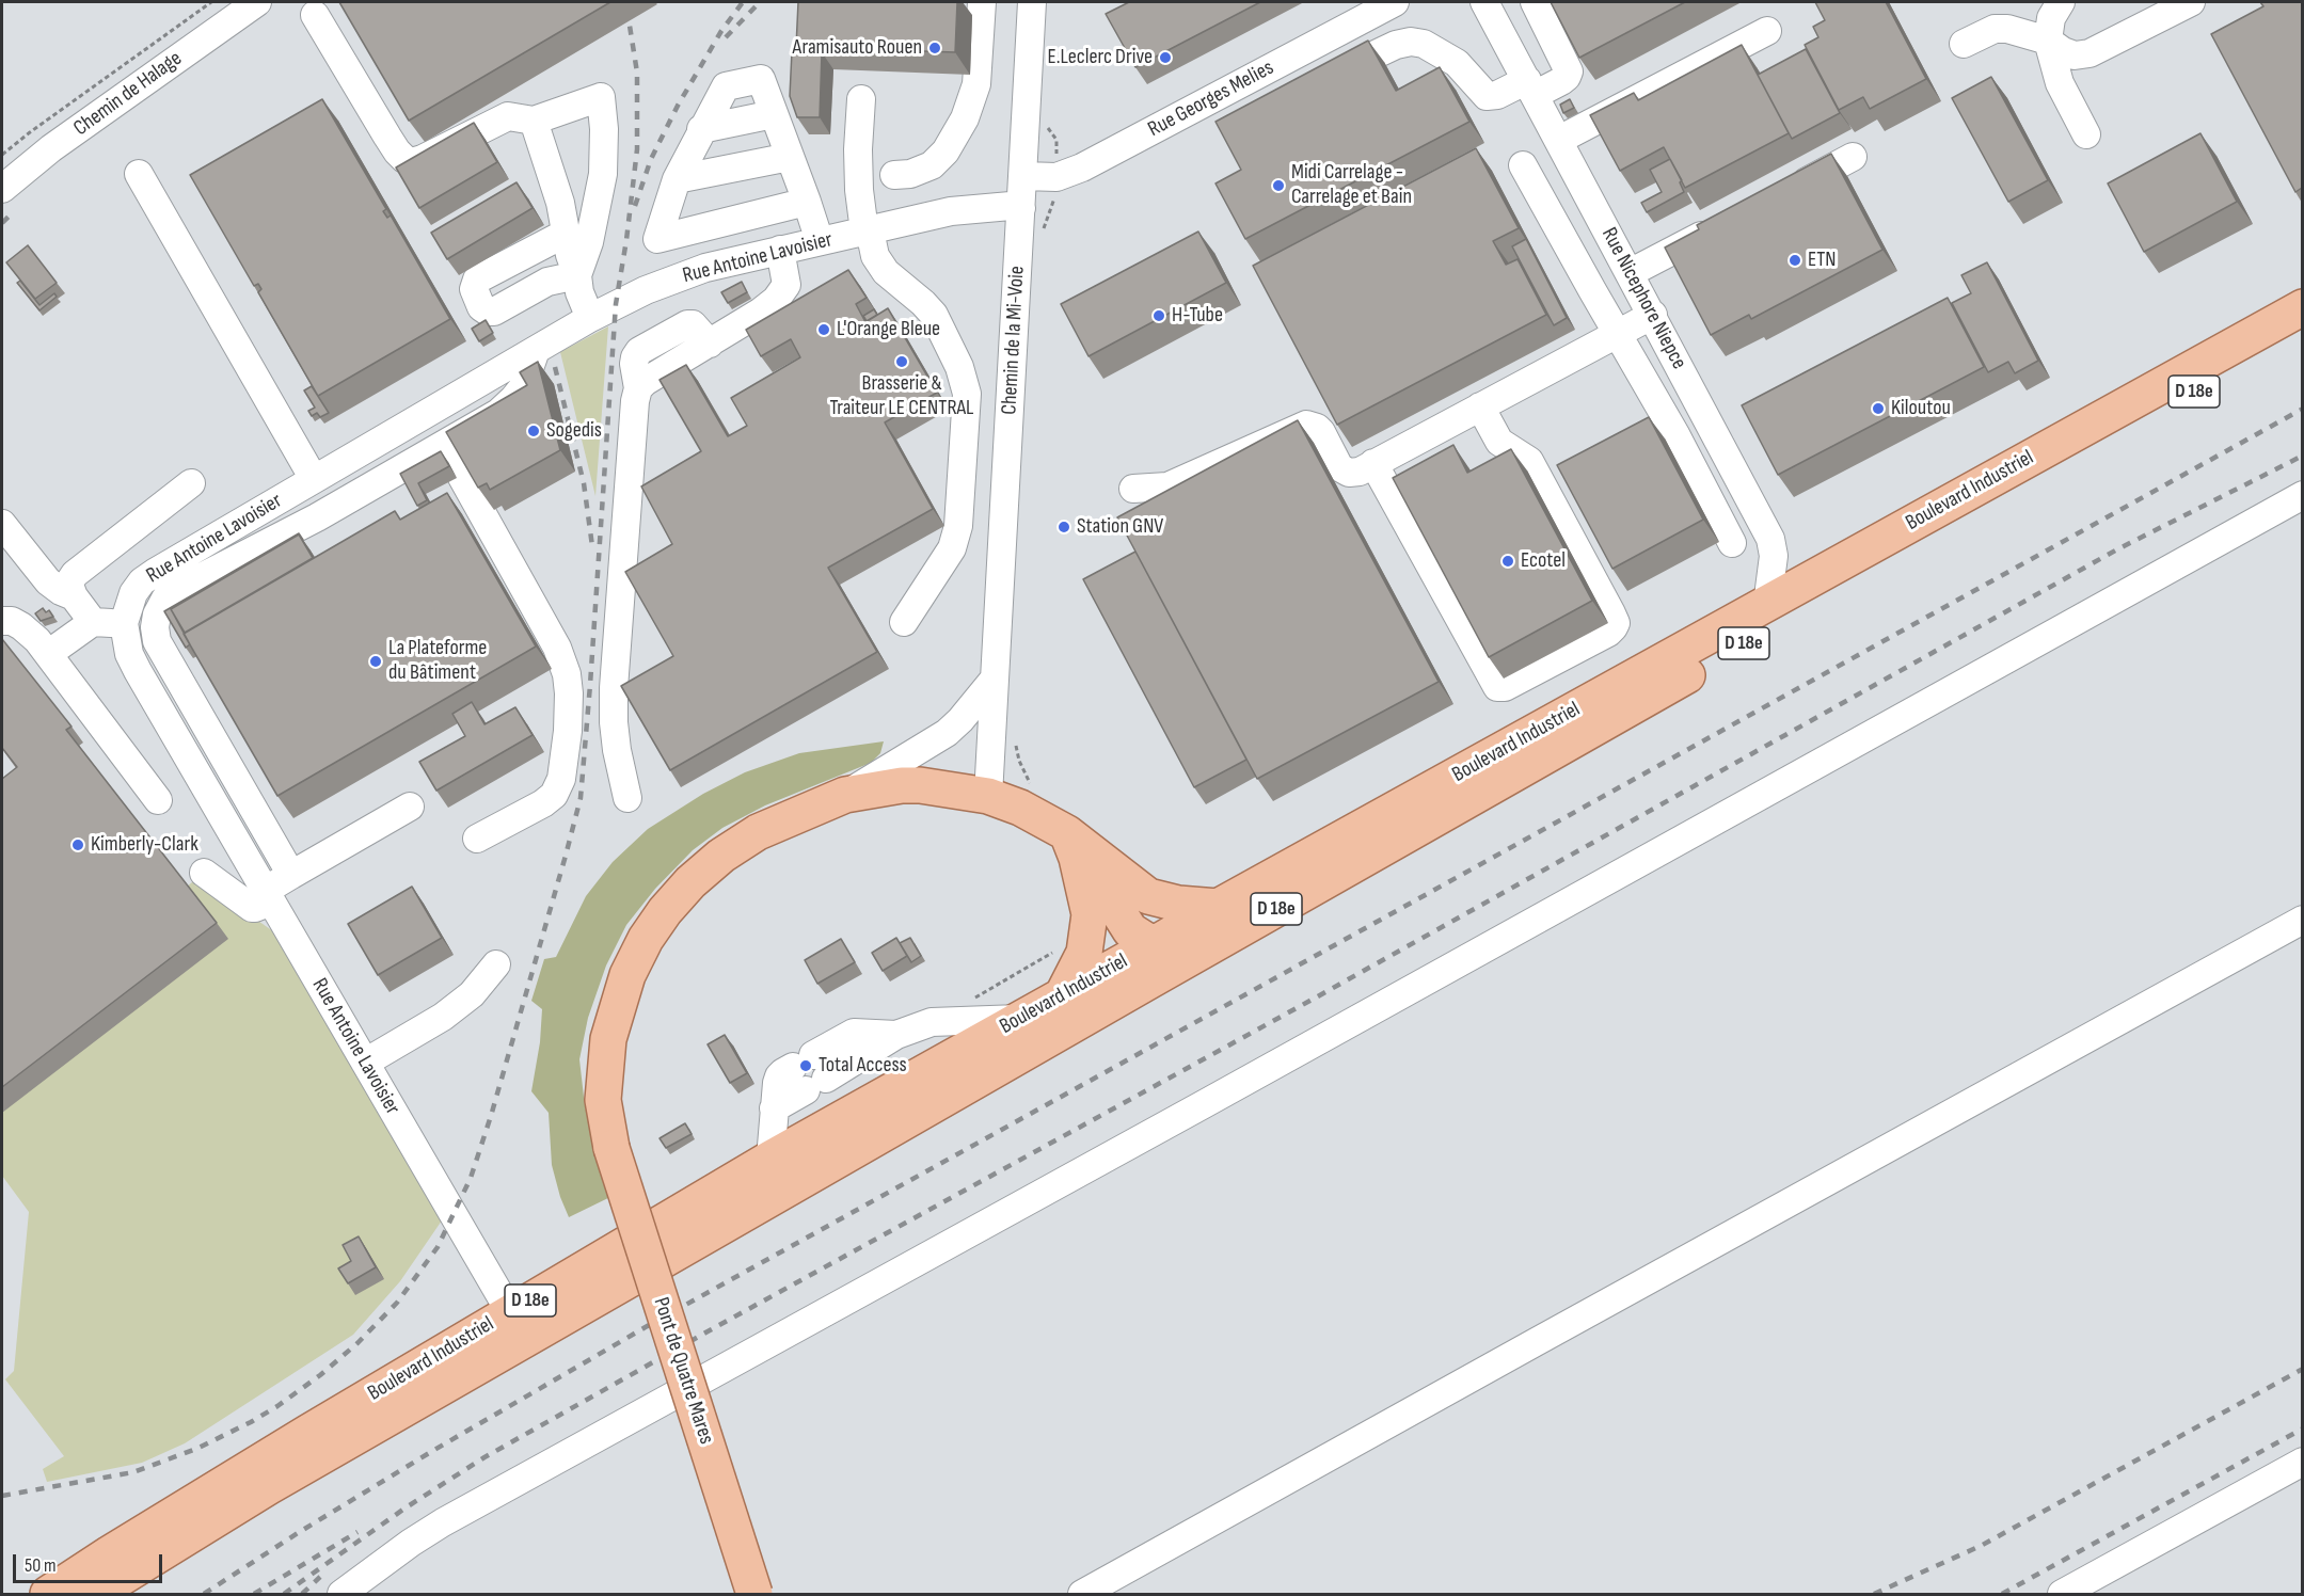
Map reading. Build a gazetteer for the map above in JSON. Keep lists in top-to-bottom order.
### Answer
{
  "streets": {
    "main road": ["D 18e", "Boulevard Industriel", "Pont de Quatre Mares"],
    "street": [
      "Chemin de Halage",
      "Rue Georges Melies",
      "Rue Antoine Lavoisier",
      "Rue Nicephore Niepce",
      "Chemin de la Mi-Voie"
    ]
  },
  "crossings": [
    ["Rue Georges Melies", "Chemin de la Mi-Voie"],
    ["Rue Antoine Lavoisier", "Chemin de la Mi-Voie"],
    ["Rue Antoine Lavoisier", "Boulevard Industriel"],
    ["Rue Nicephore Niepce", "Boulevard Industriel"],
    ["Chemin de la Mi-Voie", "Pont de Quatre Mares"],
    ["D 18e", "Boulevard Industriel"]
  ],
  "places": [
    "Aramisauto Rouen",
    "E.Leclerc Drive",
    "Midi Carrelage - Carrelage et Bain",
    "ETN",
    "H-Tube",
    "L'Orange Bleue",
    "Brasserie & Traiteur LE CENTRAL",
    "Kiloutou",
    "Sogedis",
    "Station GNV",
    "Ecotel",
    "La Plateforme du Bâtiment",
    "Kimberly-Clark",
    "Total Access"
  ],
  "scale_bar": "50 m"
}
